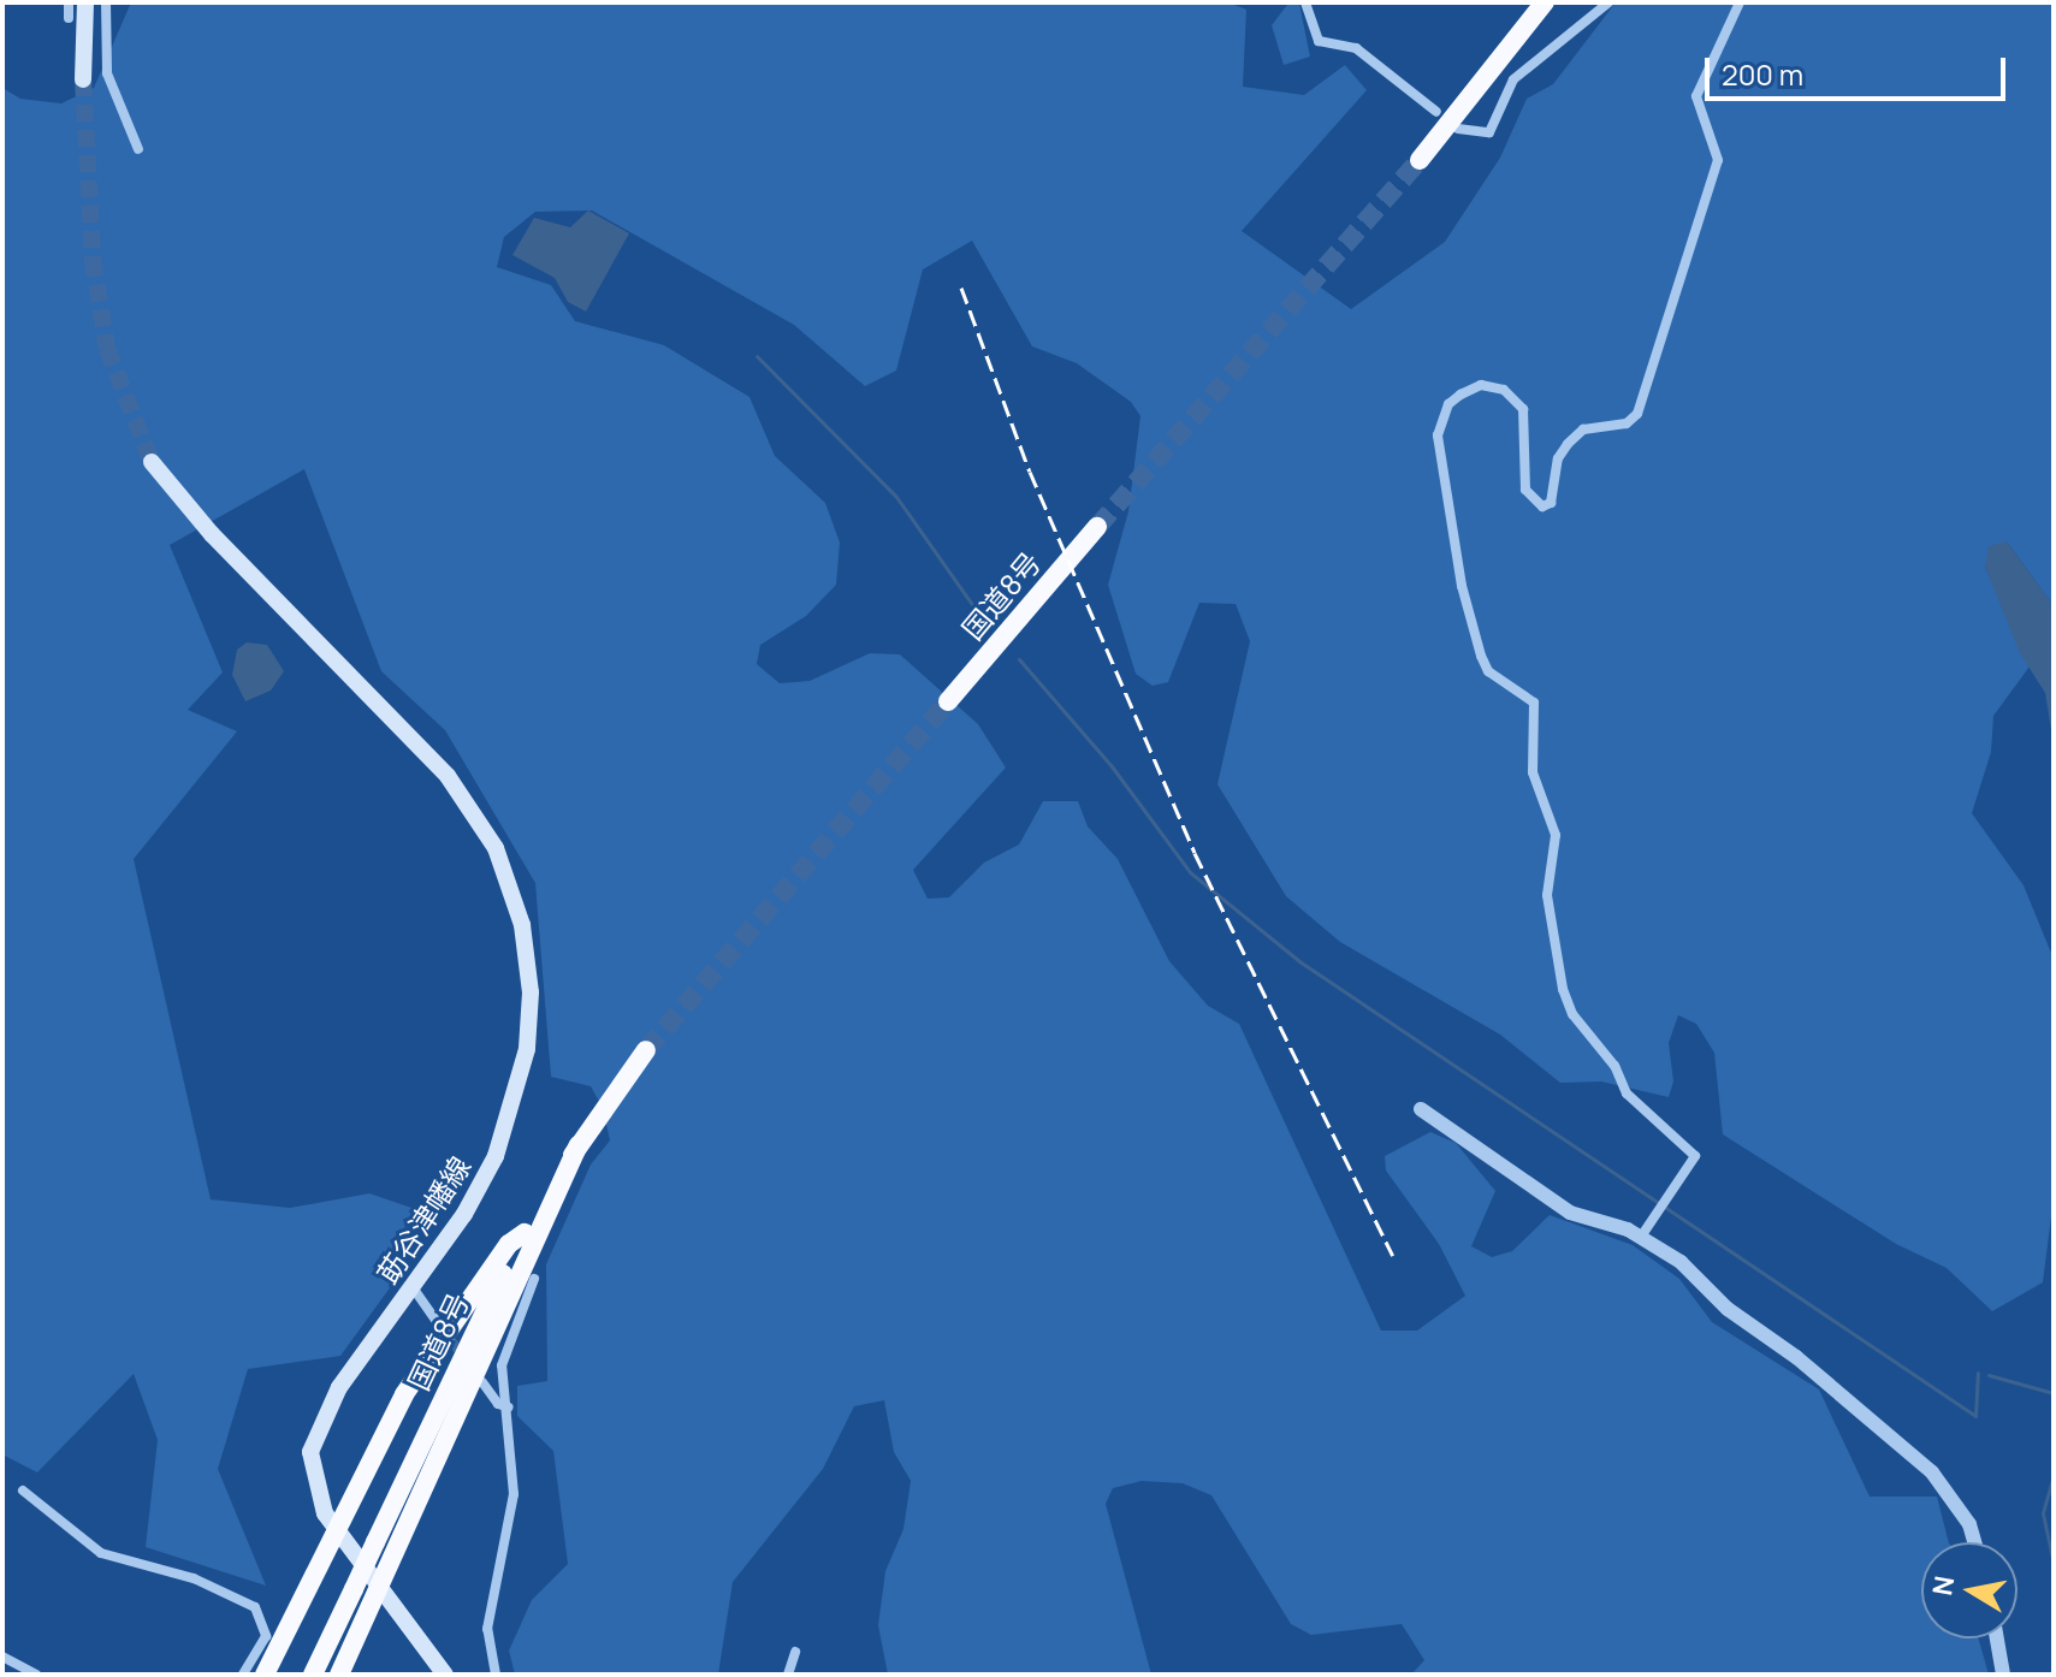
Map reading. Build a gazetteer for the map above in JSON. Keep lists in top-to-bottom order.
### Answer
{
  "streets": {
    "highway": ["国道8号"],
    "main road": ["莇谷津幡線"]
  },
  "scale_bar": "200 m",
  "north": "left"
}
